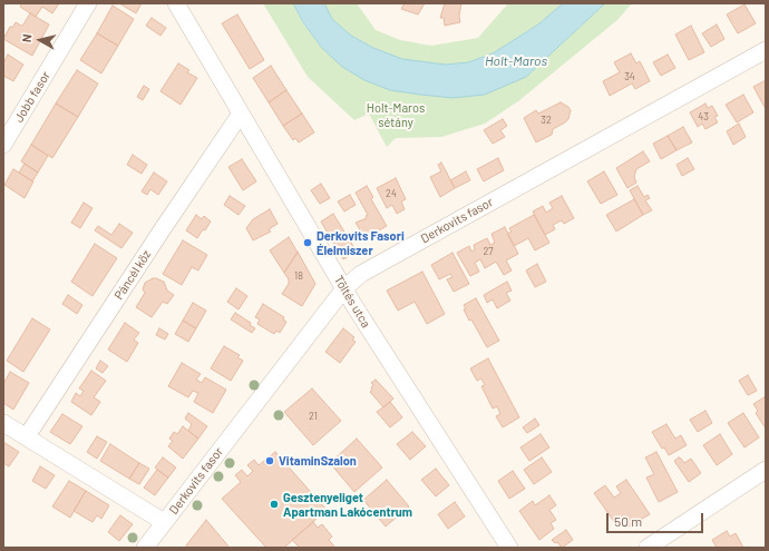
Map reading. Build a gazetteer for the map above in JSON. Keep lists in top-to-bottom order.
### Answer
{
  "streets": {
    "street": [
      "Jobb fasor",
      "Derkovits fasor",
      "Páncél köz",
      "Töltés utca"
    ]
  },
  "crossings": [
    ["Derkovits fasor", "Töltés utca"],
    ["Páncél köz", "Töltés utca"]
  ],
  "water": ["Holt-Maros"],
  "parks": ["Holt-Maros sétány"],
  "places": ["Derkovits Fasori Élelmiszer", "VitaminSzalon", "Gesztenyeliget Apartman Lakócentrum"],
  "house_numbers": [
    "34",
    "43",
    "32",
    "24",
    "27",
    "18",
    "21"
  ],
  "scale_bar": "50 m",
  "north": "left"
}
